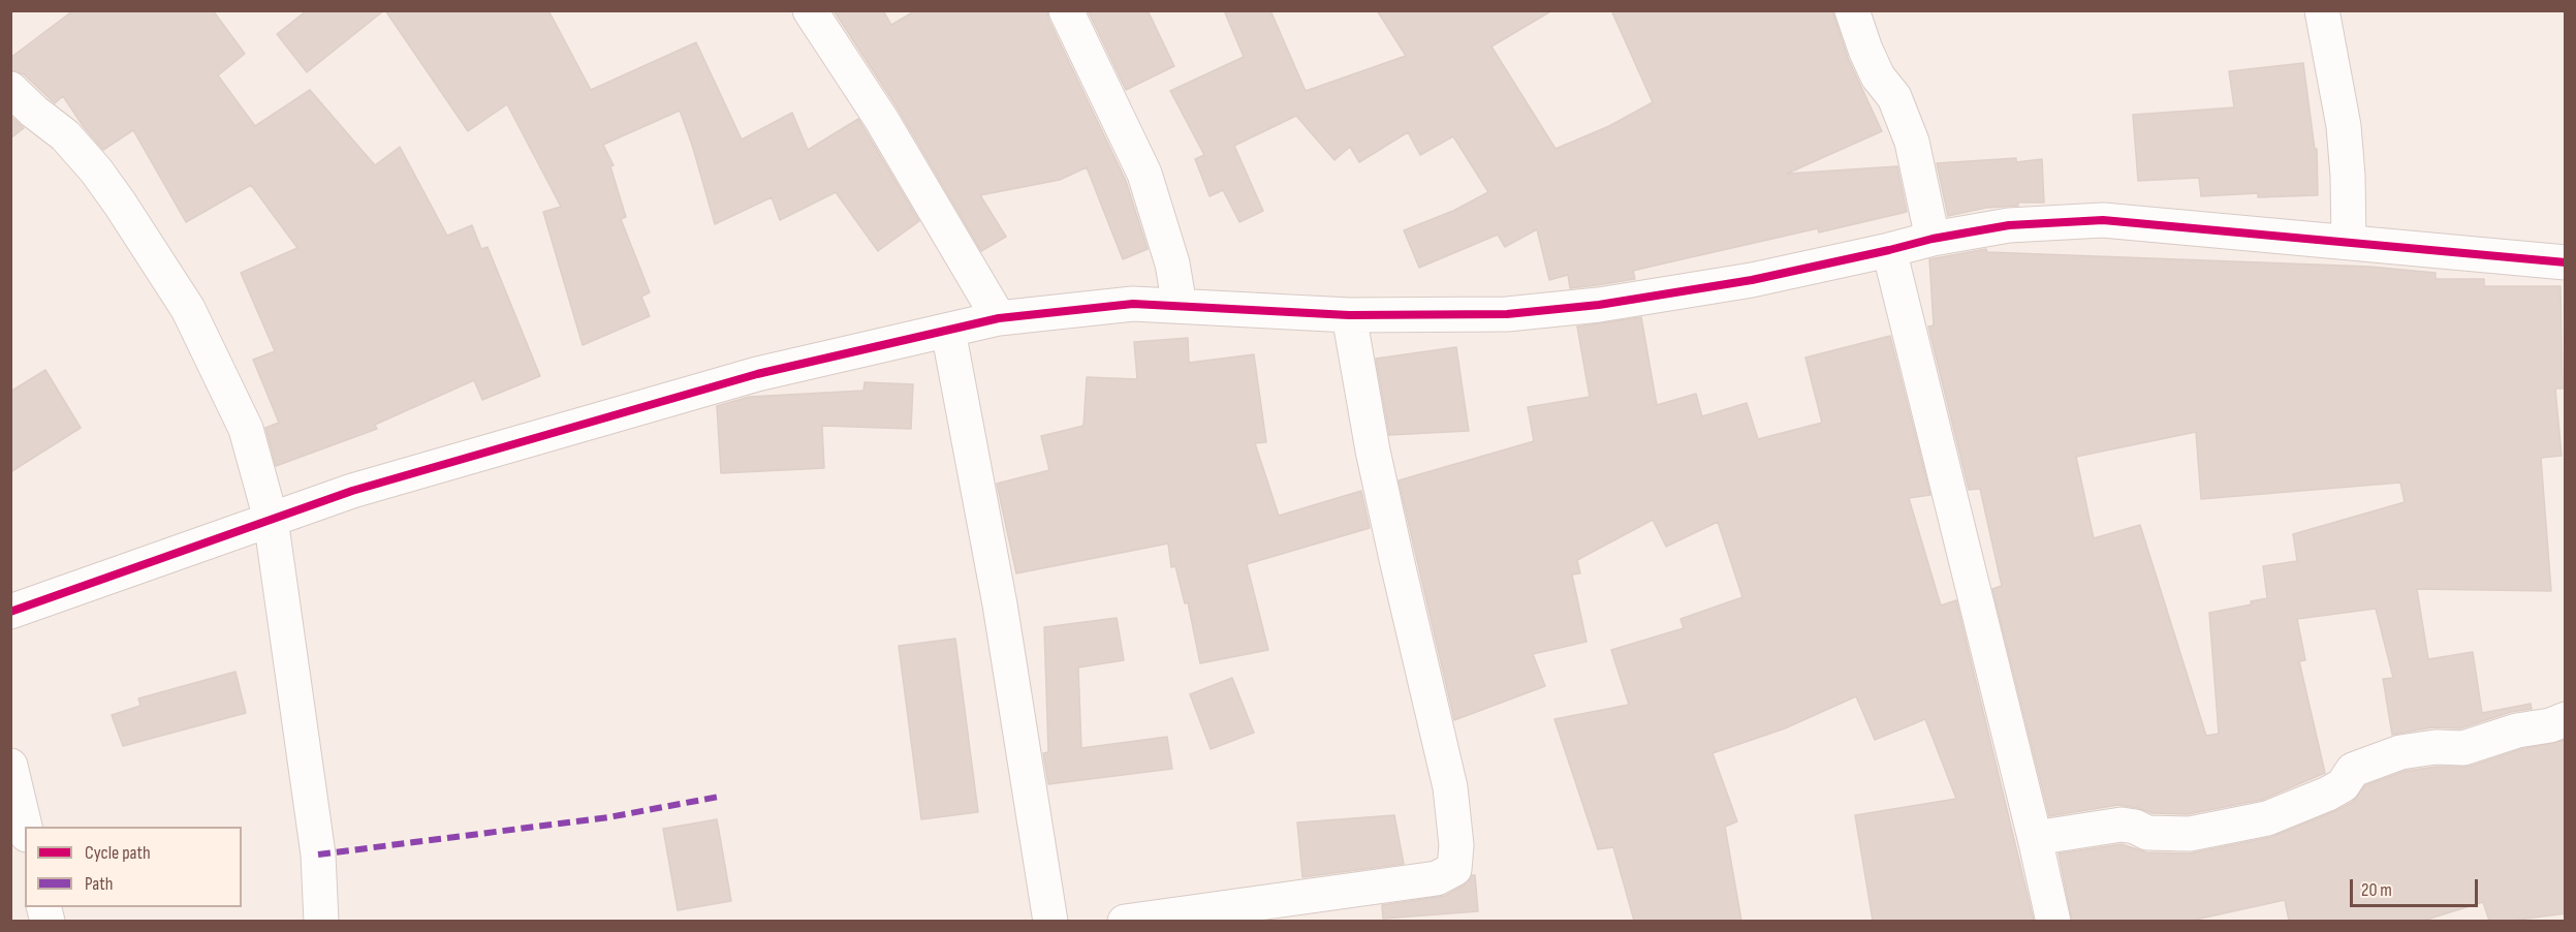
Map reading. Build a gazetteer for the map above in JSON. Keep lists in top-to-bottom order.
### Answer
{
  "legend": ["Cycle path", "Path"],
  "scale_bar": "20 m"
}
